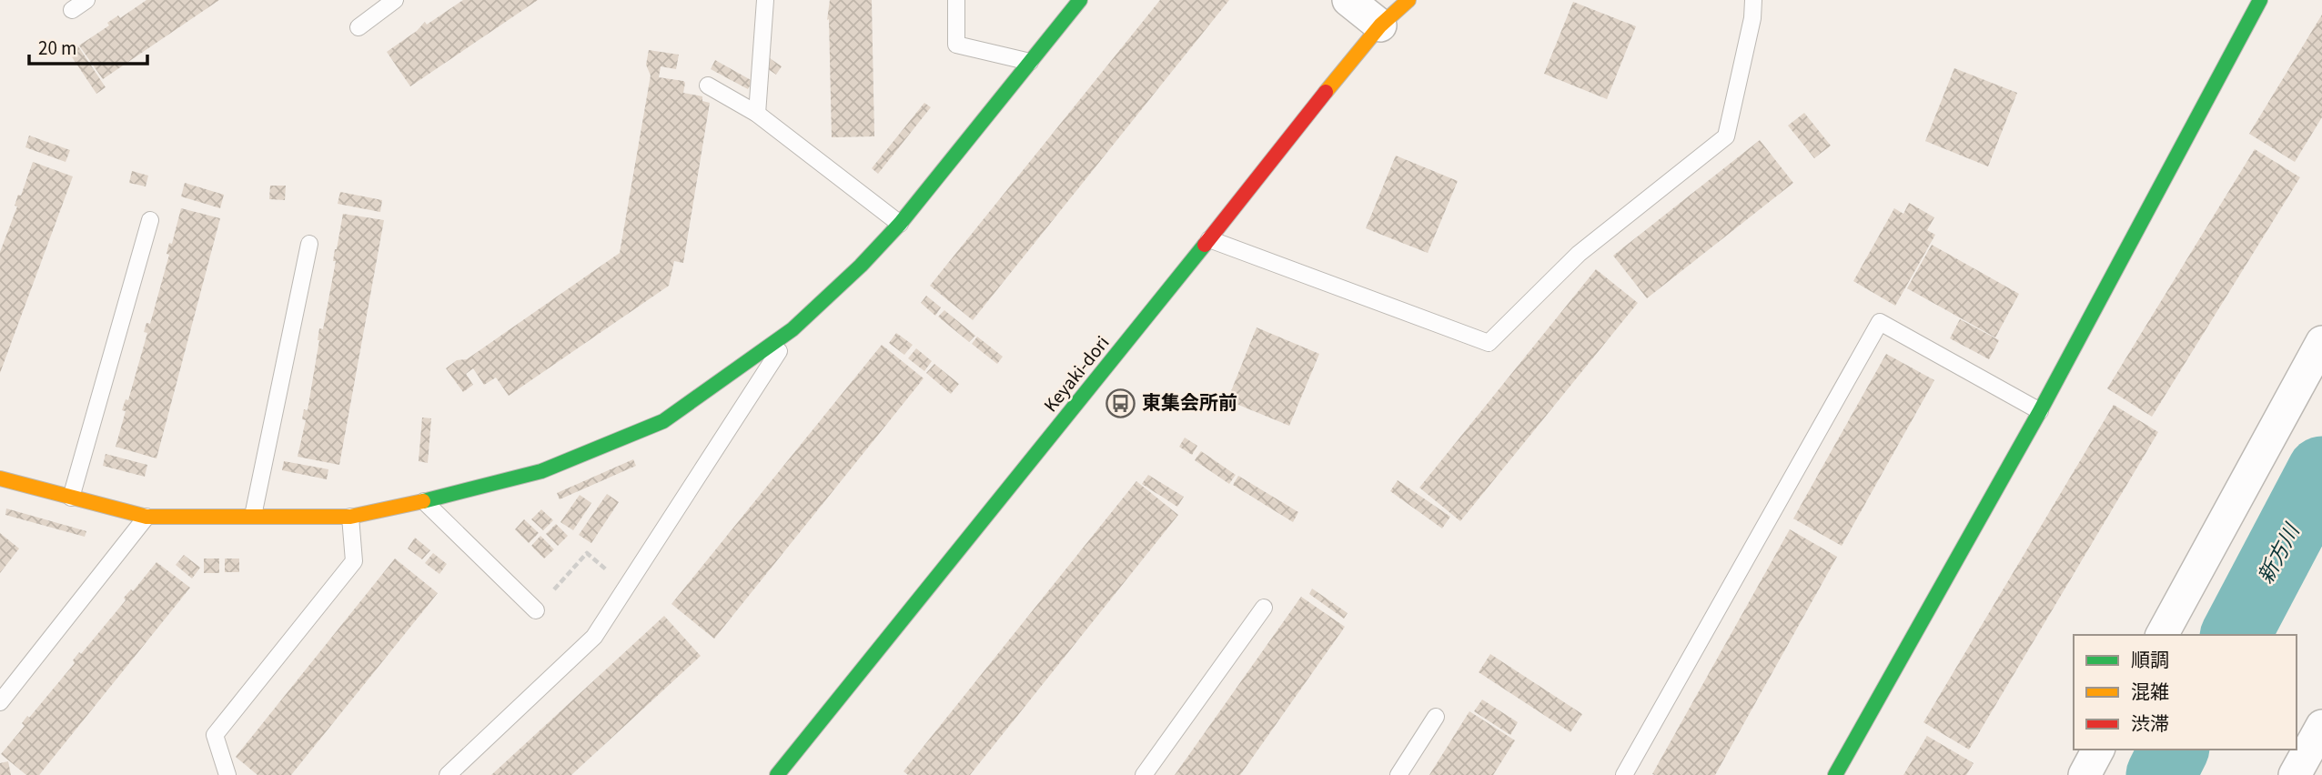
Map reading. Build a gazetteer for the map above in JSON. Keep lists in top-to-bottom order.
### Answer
{
  "streets": {
    "street": ["Keyaki-dori"]
  },
  "water": ["新方川"],
  "places": {
    "bus stop": ["東集会所前"]
  },
  "legend": ["順調", "混雑", "渋滞"],
  "scale_bar": "20 m"
}
